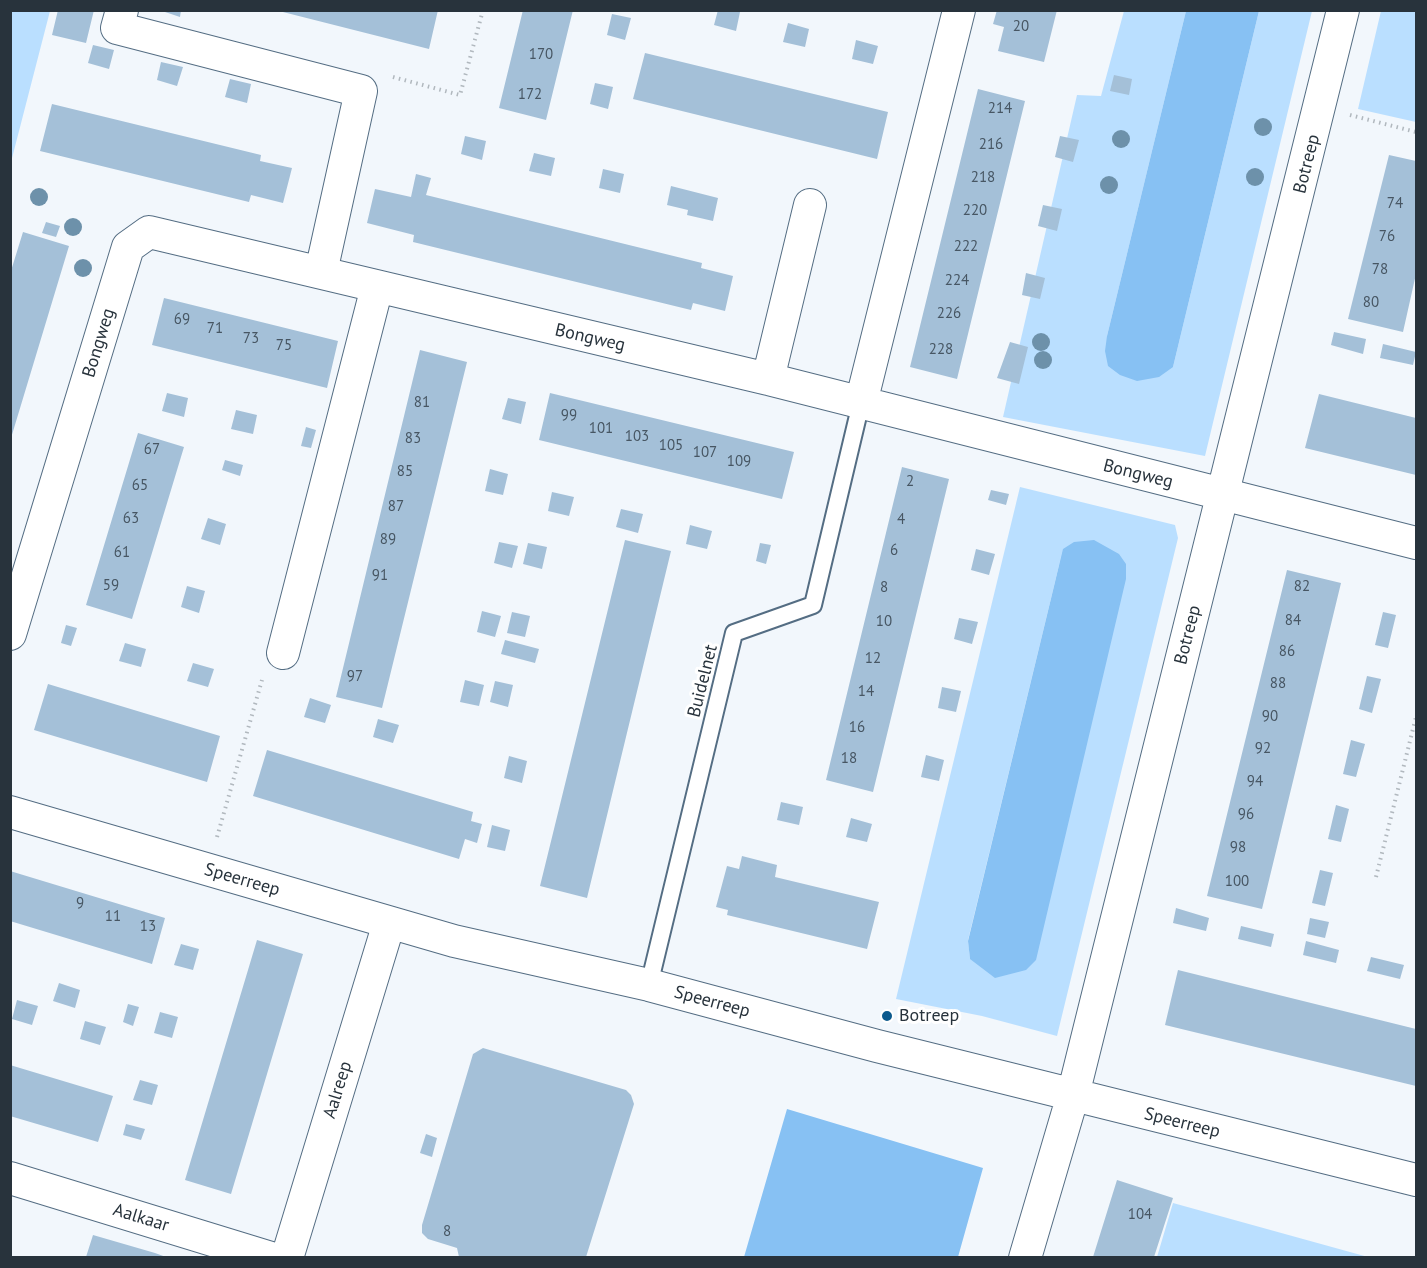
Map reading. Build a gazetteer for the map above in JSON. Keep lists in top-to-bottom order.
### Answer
{
  "streets": {
    "street": [
      "Botreep",
      "Bongweg",
      "Speerreep",
      "Aalreep",
      "Aalkaar"
    ],
    "lane": ["Buidelnet"]
  },
  "crossings": [
    ["Botreep", "Bongweg"],
    ["Botreep", "Speerreep"],
    ["Bongweg", "Buidelnet"],
    ["Buidelnet", "Speerreep"],
    ["Speerreep", "Aalreep"]
  ],
  "places": ["Botreep"],
  "house_numbers": [
    "20",
    "170",
    "172",
    "214",
    "216",
    "218",
    "74",
    "220",
    "76",
    "222",
    "78",
    "224",
    "80",
    "226",
    "69",
    "71",
    "73",
    "75",
    "228",
    "81",
    "99",
    "101",
    "103",
    "83",
    "105",
    "67",
    "107",
    "109",
    "85",
    "2",
    "65",
    "87",
    "63",
    "4",
    "89",
    "6",
    "61",
    "91",
    "59",
    "82",
    "8",
    "84",
    "10",
    "86",
    "12",
    "97",
    "88",
    "14",
    "90",
    "16",
    "92",
    "18",
    "94",
    "96",
    "98",
    "100",
    "9",
    "11",
    "13",
    "104",
    "8"
  ]
}
